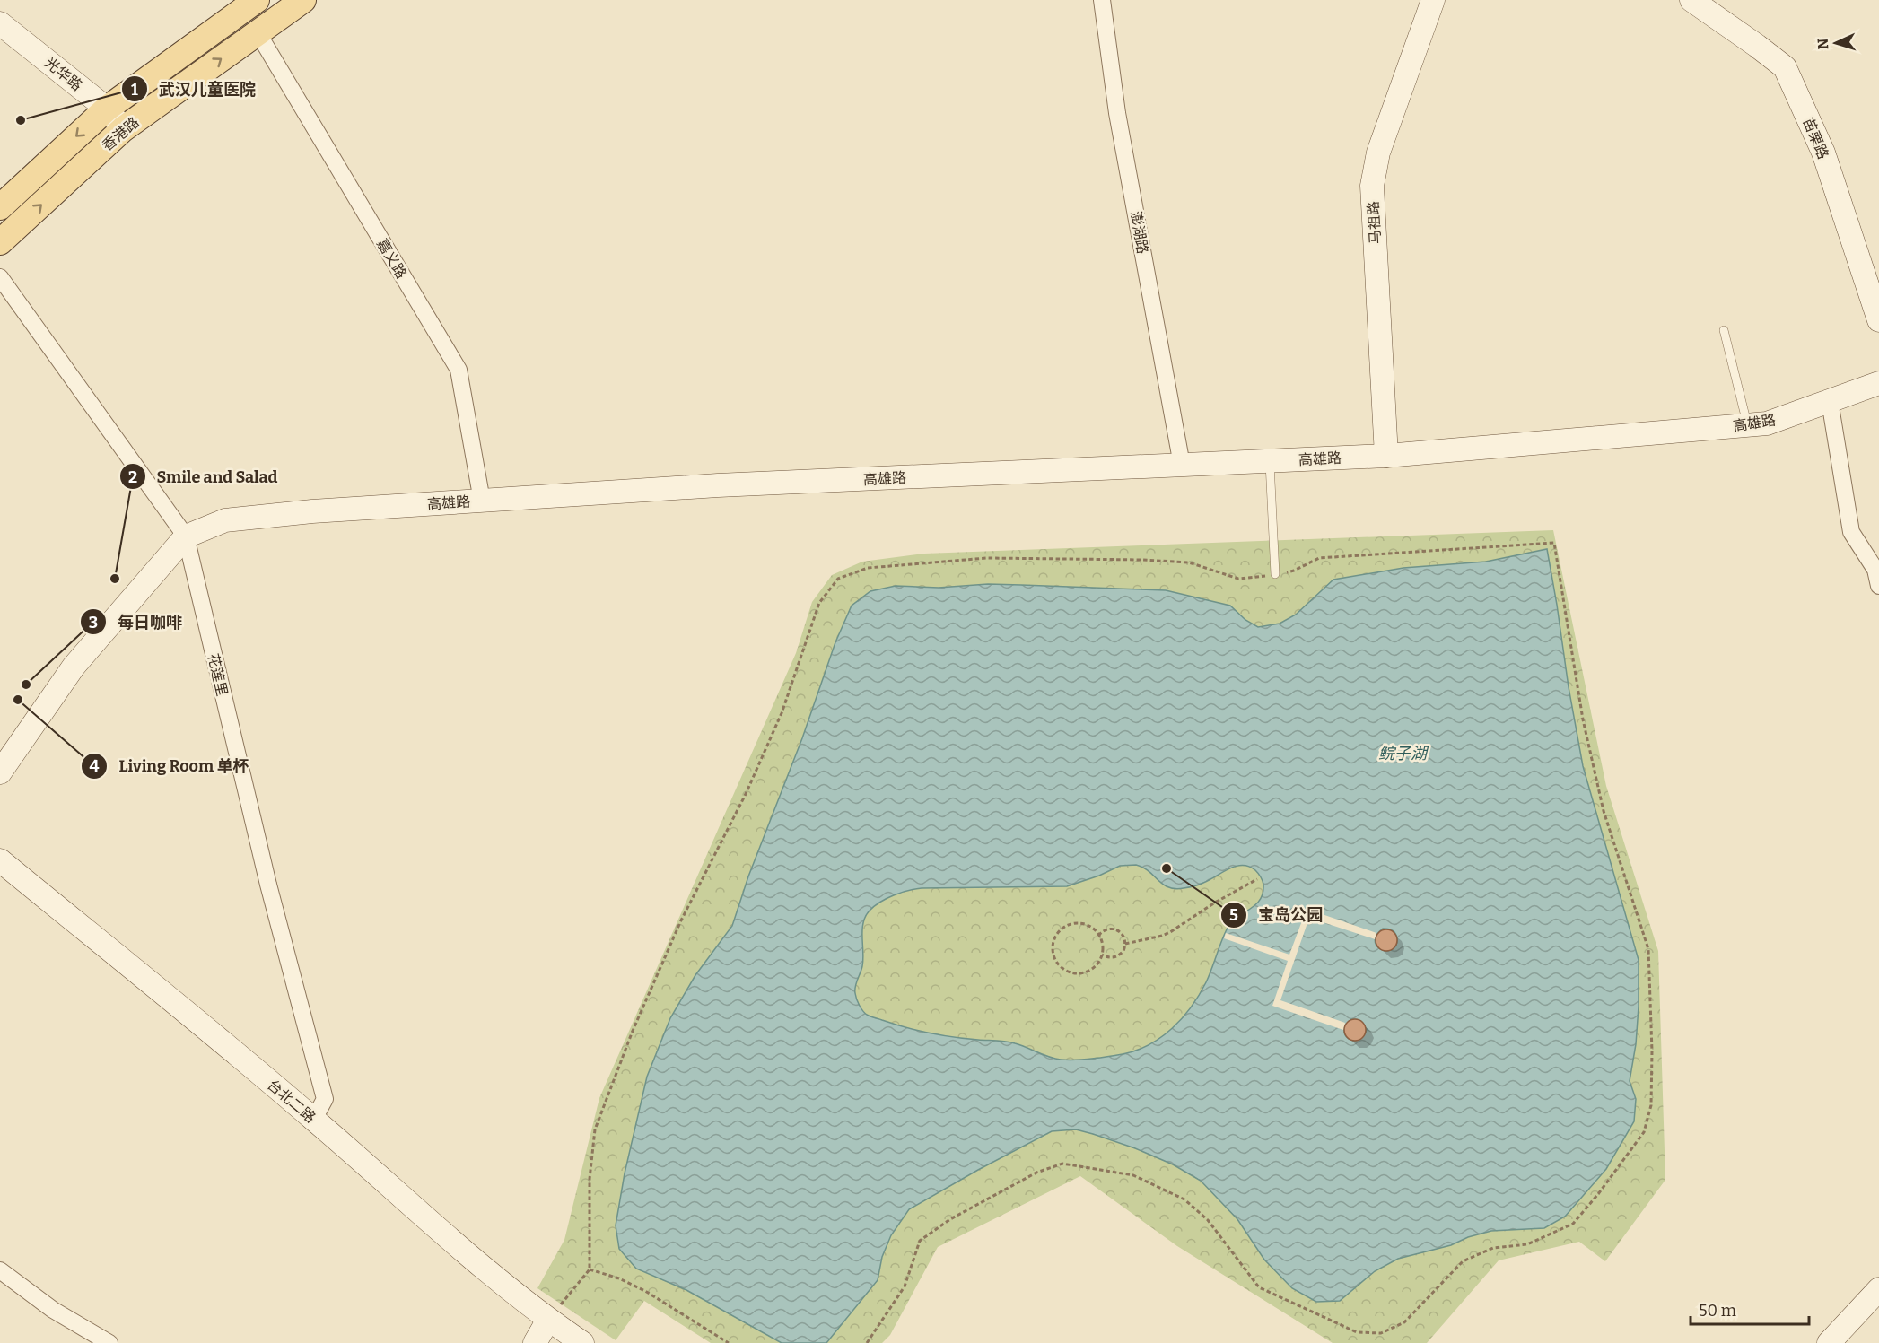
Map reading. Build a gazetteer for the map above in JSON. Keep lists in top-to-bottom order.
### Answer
{
  "streets": {
    "main road": ["香港路"],
    "street": [
      "光华路",
      "苗栗路",
      "马祖路",
      "澎湖路",
      "嘉义路",
      "高雄路",
      "花莲里",
      "台北二路"
    ]
  },
  "crossings": [
    ["光华路", "香港路"],
    ["香港路", "嘉义路"],
    ["马祖路", "高雄路"],
    ["澎湖路", "高雄路"],
    ["嘉义路", "高雄路"],
    ["高雄路", "花莲里"],
    ["花莲里", "台北二路"]
  ],
  "water": ["鲩子湖"],
  "places": [
    "武汉儿童医院",
    "Smile and Salad",
    "每日咖啡",
    "Living Room 单杯",
    "宝岛公园"
  ],
  "scale_bar": "50 m",
  "north": "left"
}
